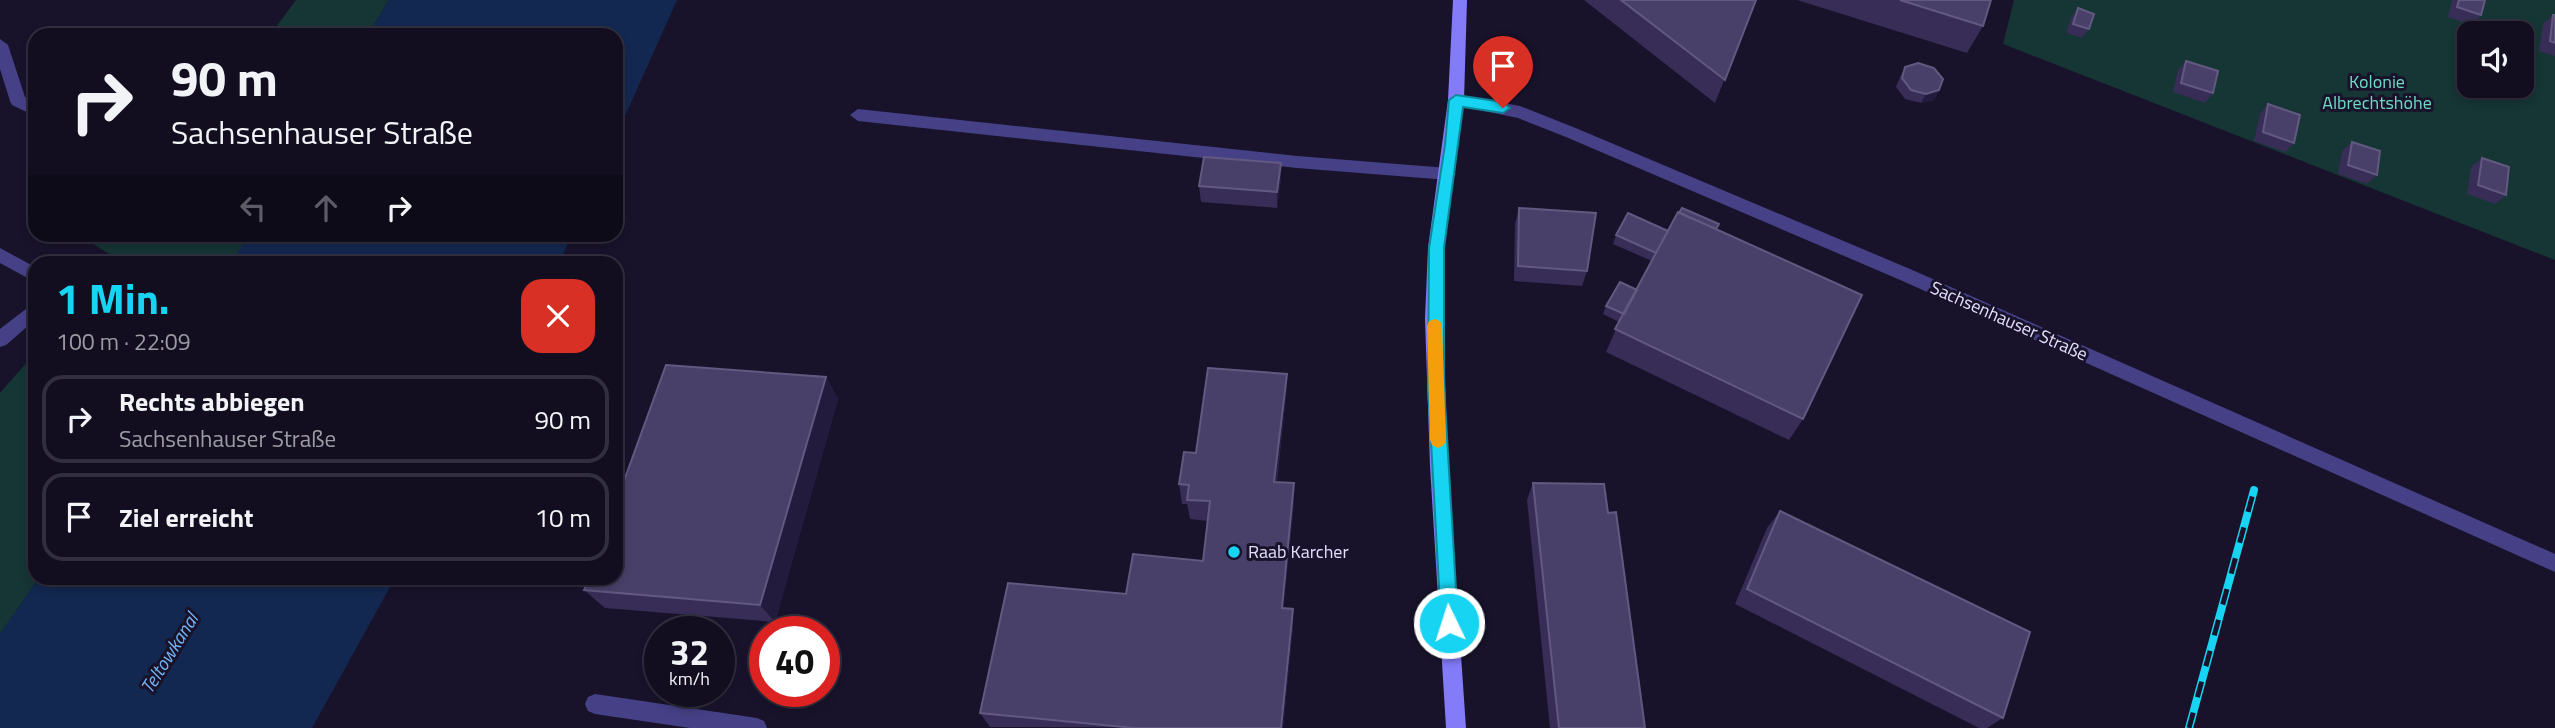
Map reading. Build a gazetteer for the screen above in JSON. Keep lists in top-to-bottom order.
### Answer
{
  "streets": {
    "street": ["Sachsenhauser Straße"]
  },
  "water": ["Teltowkanal"],
  "parks": ["Kolonie Albrechtshöhe"],
  "places": ["Raab Karcher"],
  "page": {
    "turn": ["90 m", "Sachsenhauser Straße"],
    "heading": ["1 Min.", "100 m · 22:09"],
    "list": [
      {
        "name": "Rechts abbiegen",
        "note": "Sachsenhauser Straße",
        "value": "90 m"
      },
      {
        "name": "Ziel erreicht",
        "value": "10 m"
      }
    ],
    "speed": "32 km/h",
    "limit": "40"
  }
}
